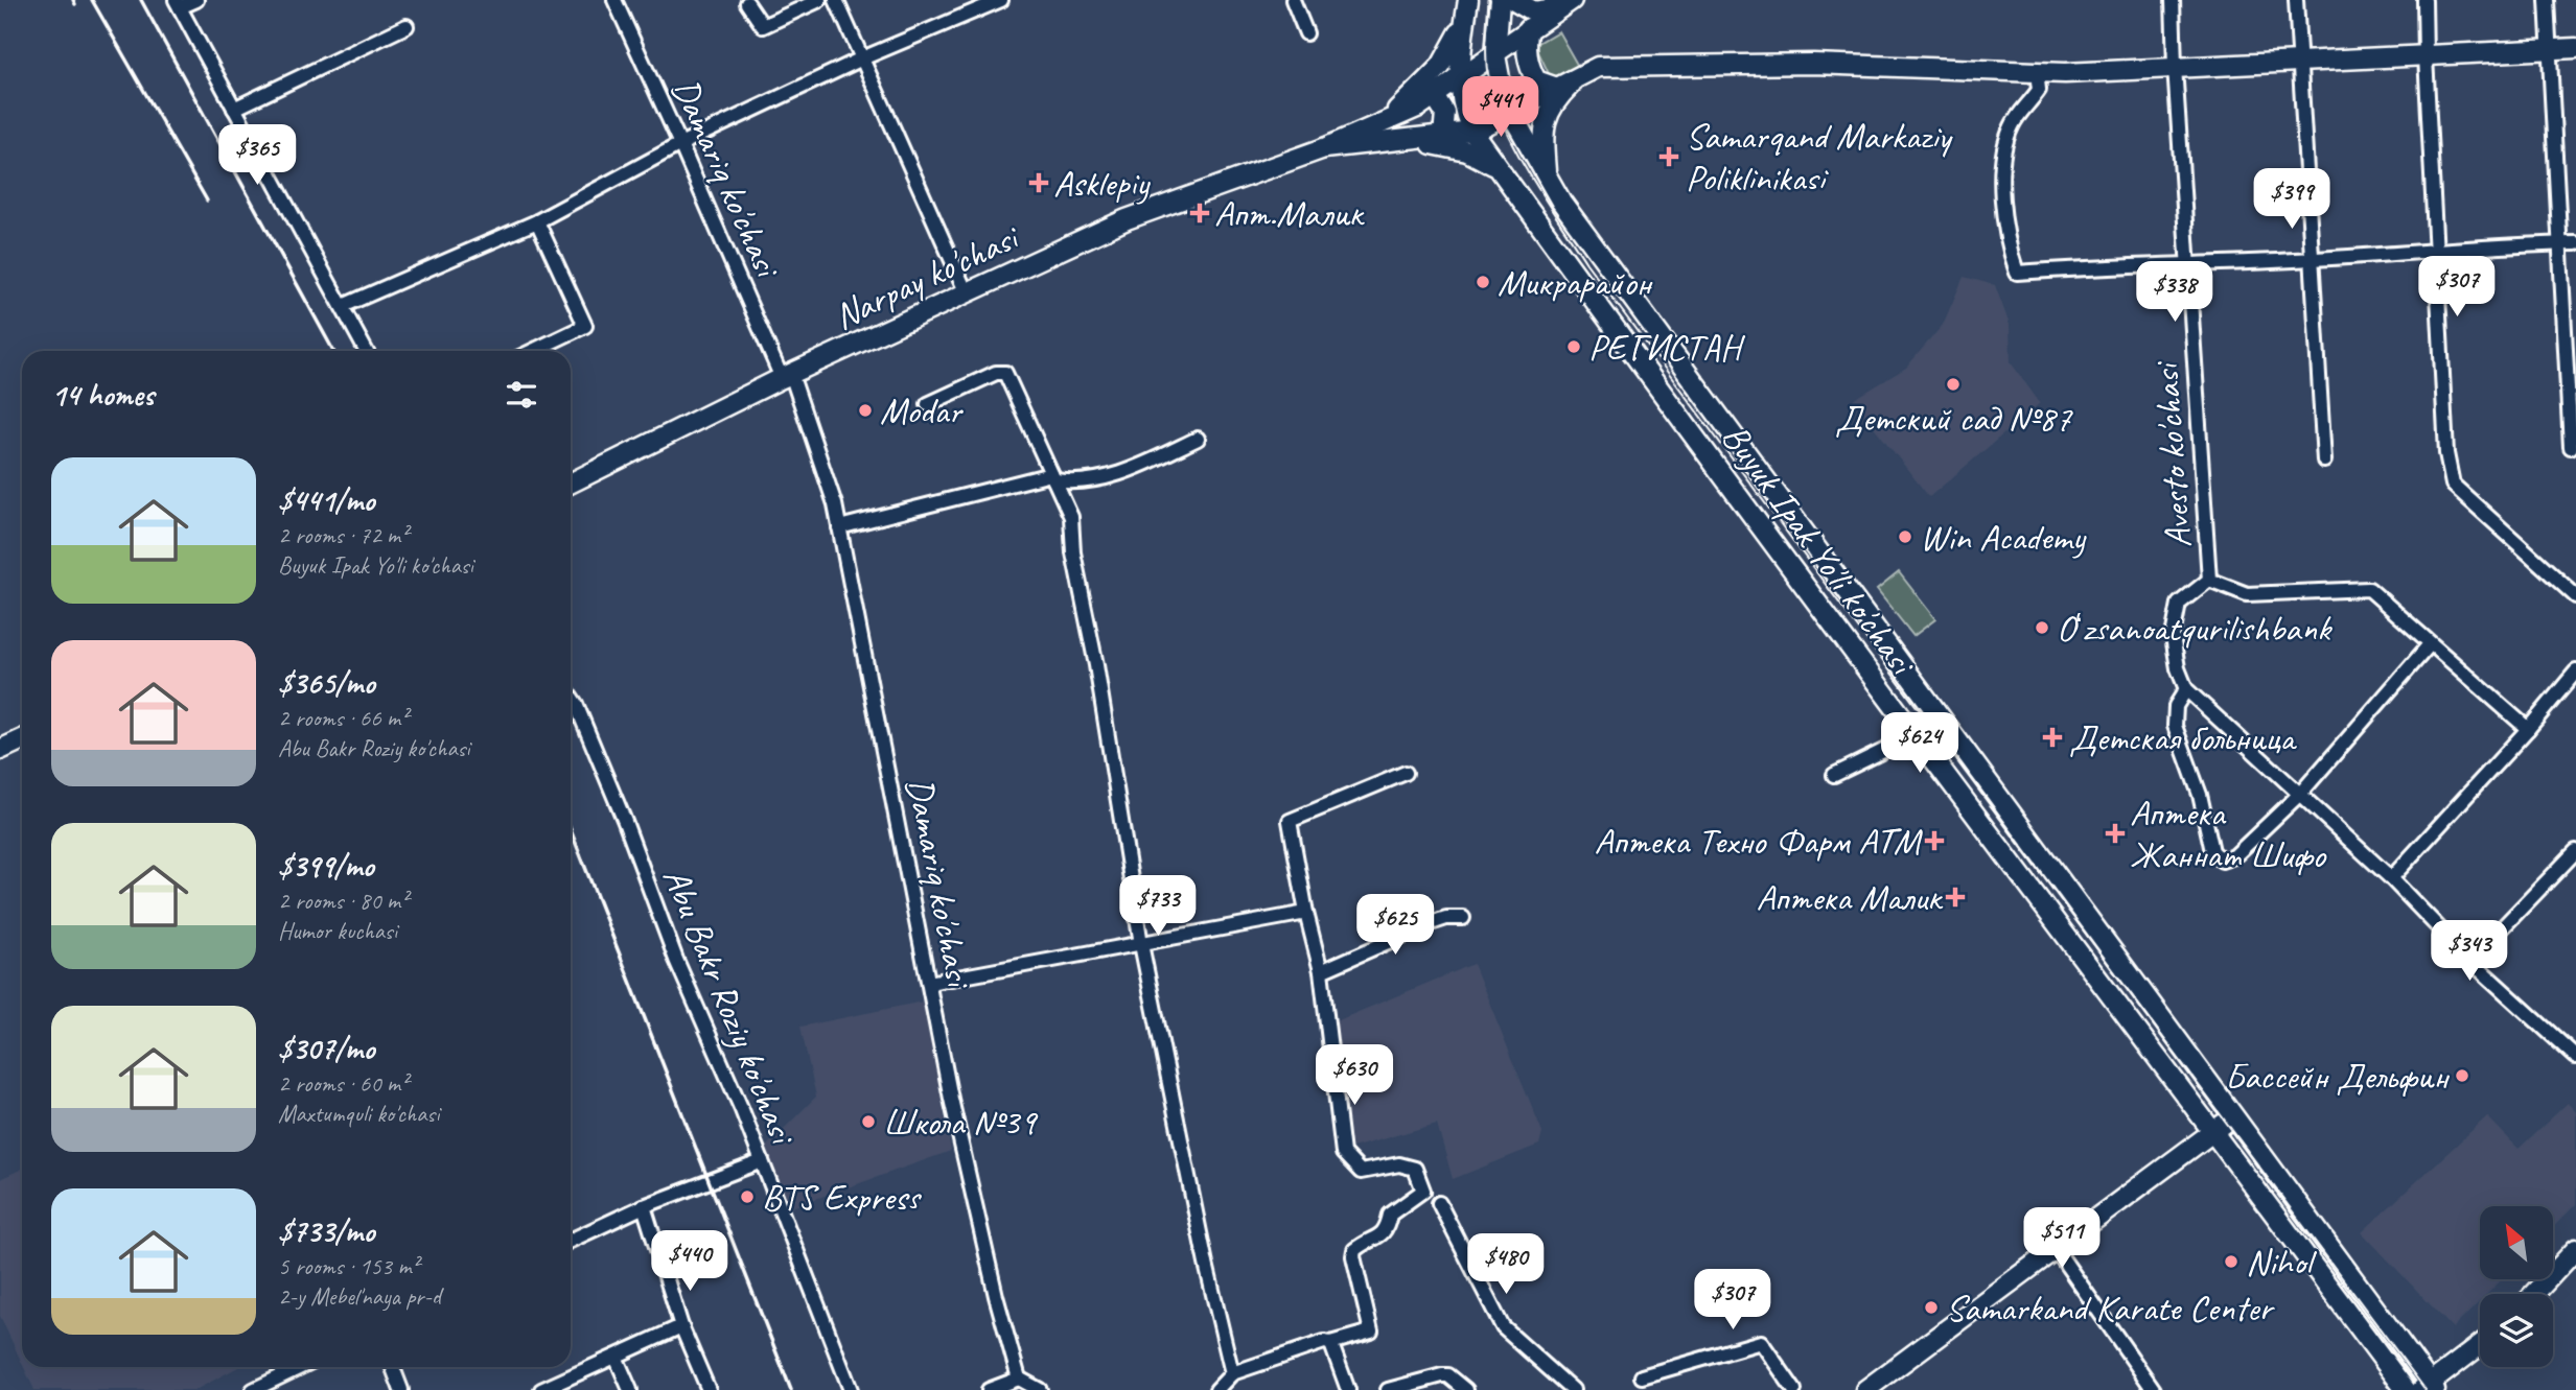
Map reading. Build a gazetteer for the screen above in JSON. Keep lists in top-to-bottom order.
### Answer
{
  "streets": {
    "main road": ["Narpay ko'chasi", "Buyuk Ipak Yo'li ko'chasi"],
    "street": ["Damariq ko'chasi", "Avesto ko'chasi", "Abu Bakr Roziy ko'chasi"]
  },
  "crossings": [
    ["Damariq ko'chasi", "Narpay ko'chasi"],
    ["Narpay ko'chasi", "Avesto ko'chasi"],
    ["Narpay ko'chasi", "Buyuk Ipak Yo'li ko'chasi"]
  ],
  "places": {
    "health": [
      "Samarqand Markaziy Poliklinikasi",
      "Asklepiy",
      "Апт.Малик",
      "Детская больница",
      "Аптека Жаннат Шифо",
      "Аптека Техно Фарм АТМ",
      "Аптека Малик"
    ],
    "other": [
      "Микрарайон",
      "РЕГИСТАН",
      "Детский сад №87",
      "Modar",
      "Win Academy",
      "Oʻzsanoatqurilishbank",
      "Бассейн Дельфин",
      "Школа №39",
      "BTS Express",
      "Nihol",
      "Samarkand Karate Center"
    ]
  },
  "north": "top left",
  "page": {
    "price": [
      "$441",
      "$365",
      "$399",
      "$307",
      "$338",
      "$624",
      "$733",
      "$625",
      "$343",
      "$630",
      "$511",
      "$440",
      "$480",
      "$307"
    ],
    "heading": "14 homes",
    "list": [
      {
        "name": "$441/mo",
        "note": "2 rooms · 72 m² · Buyuk Ipak Yo'li ko'chasi"
      },
      {
        "name": "$365/mo",
        "note": "2 rooms · 66 m² · Abu Bakr Roziy ko'chasi"
      },
      {
        "name": "$399/mo",
        "note": "2 rooms · 80 m² · Humor kuchasi"
      },
      {
        "name": "$307/mo",
        "note": "2 rooms · 60 m² · Maxtumquli ko'chasi"
      },
      {
        "name": "$733/mo",
        "note": "5 rooms · 153 m² · 2-y Mebel'naya pr-d"
      }
    ]
  }
}
